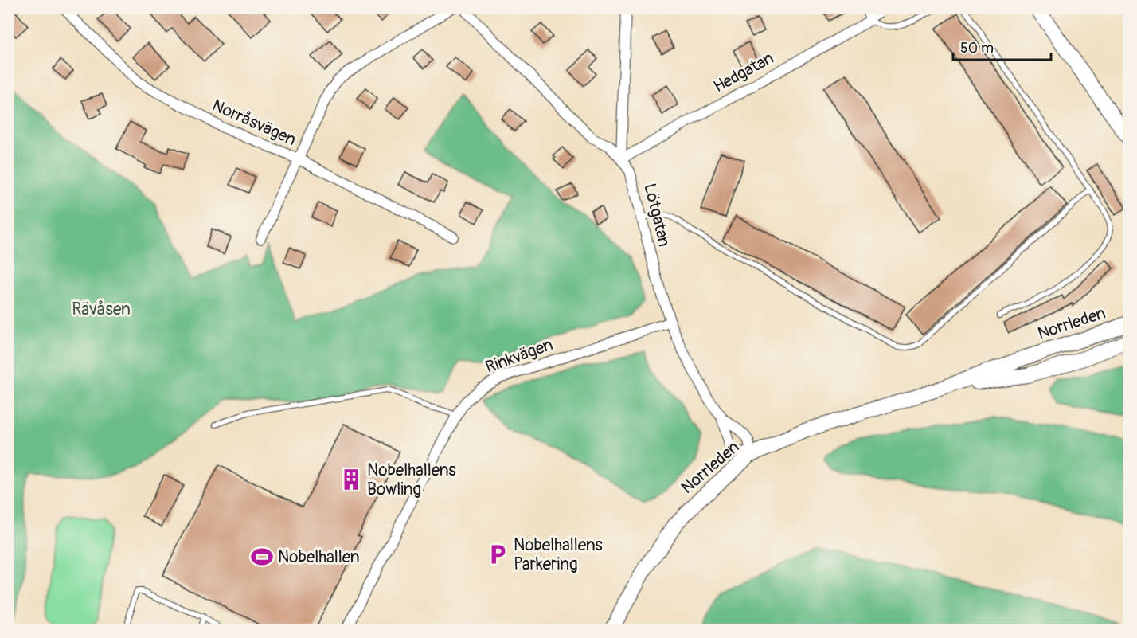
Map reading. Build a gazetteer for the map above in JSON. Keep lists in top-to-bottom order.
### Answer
{
  "streets": {
    "street": [
      "Hedgatan",
      "Norråsvägen",
      "Lötgatan",
      "Norrleden",
      "Rinkvägen"
    ]
  },
  "crossings": [
    ["Hedgatan", "Lötgatan"],
    ["Lötgatan", "Norrleden"],
    ["Lötgatan", "Rinkvägen"]
  ],
  "parks": ["Rävåsen"],
  "places": {
    "building": ["Nobelhallens Bowling"],
    "parking": ["Nobelhallens Parkering"],
    "sports": ["Nobelhallen"]
  },
  "scale_bar": "50 m"
}
